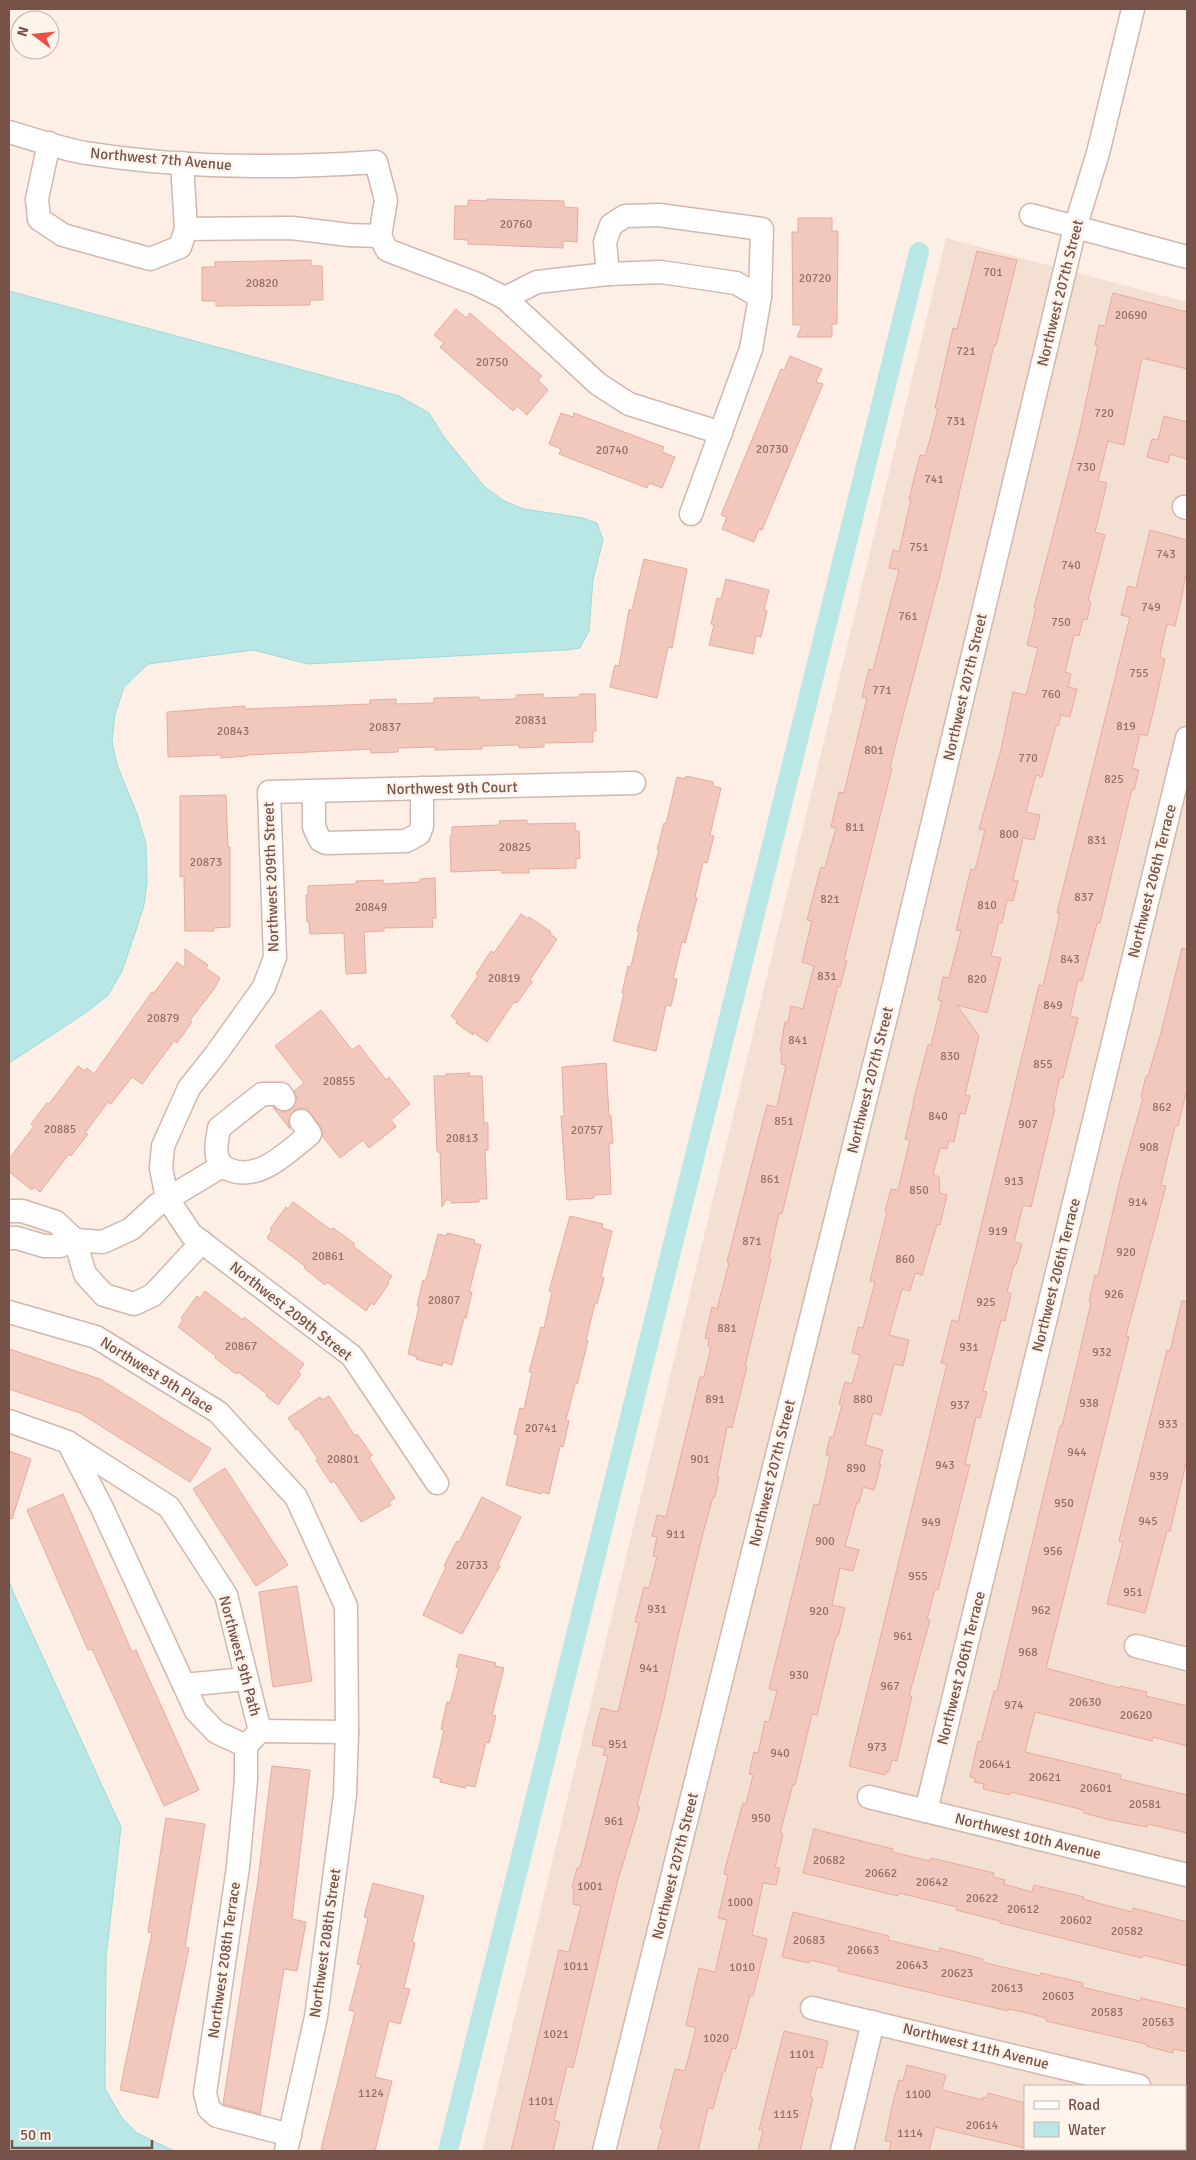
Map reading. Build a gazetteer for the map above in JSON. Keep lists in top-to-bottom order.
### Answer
{
  "streets": {
    "street": [
      "Northwest 7th Avenue",
      "Northwest 207th Street",
      "Northwest 9th Court",
      "Northwest 209th Street",
      "Northwest 206th Terrace",
      "Northwest 9th Place",
      "Northwest 9th Path",
      "Northwest 10th Avenue",
      "Northwest 208th Street",
      "Northwest 208th Terrace",
      "Northwest 11th Avenue"
    ]
  },
  "crossings": [
    ["Northwest 9th Court", "Northwest 209th Street"],
    ["Northwest 206th Terrace", "Northwest 10th Avenue"],
    ["Northwest 9th Place", "Northwest 208th Street"],
    ["Northwest 9th Path", "Northwest 208th Terrace"],
    ["Northwest 208th Street", "Northwest 208th Terrace"]
  ],
  "house_numbers": [
    "20760",
    "701",
    "20720",
    "20820",
    "20690",
    "721",
    "20750",
    "720",
    "731",
    "20730",
    "20740",
    "730",
    "741",
    "751",
    "743",
    "740",
    "749",
    "761",
    "750",
    "755",
    "771",
    "760",
    "20831",
    "819",
    "20837",
    "20843",
    "801",
    "770",
    "825",
    "811",
    "800",
    "831",
    "20825",
    "20873",
    "837",
    "821",
    "810",
    "20849",
    "843",
    "831",
    "20819",
    "820",
    "849",
    "20879",
    "841",
    "830",
    "855",
    "20855",
    "862",
    "840",
    "851",
    "907",
    "20885",
    "20757",
    "20813",
    "908",
    "861",
    "913",
    "850",
    "914",
    "919",
    "871",
    "920",
    "20861",
    "860",
    "926",
    "20807",
    "925",
    "881",
    "20867",
    "931",
    "932",
    "891",
    "880",
    "938",
    "937",
    "933",
    "20741",
    "944",
    "20801",
    "901",
    "943",
    "890",
    "939",
    "950",
    "945",
    "949",
    "911",
    "900",
    "956",
    "20733",
    "955",
    "951",
    "931",
    "962",
    "920",
    "961",
    "968",
    "941",
    "930",
    "967",
    "20630",
    "974",
    "20620",
    "951",
    "973",
    "940",
    "20641",
    "20621",
    "20601",
    "20581",
    "950",
    "961",
    "20682",
    "20662",
    "20642",
    "1001",
    "20622",
    "1000",
    "20612",
    "20602",
    "20582",
    "20683",
    "20663",
    "20643",
    "1011",
    "1010",
    "20623",
    "20613",
    "20603",
    "20583",
    "20563",
    "1021",
    "1020",
    "1101",
    "1124",
    "1100",
    "1101",
    "1115",
    "20614",
    "1114"
  ],
  "legend": ["Road", "Water"],
  "scale_bar": "50 m",
  "north": "left"
}
